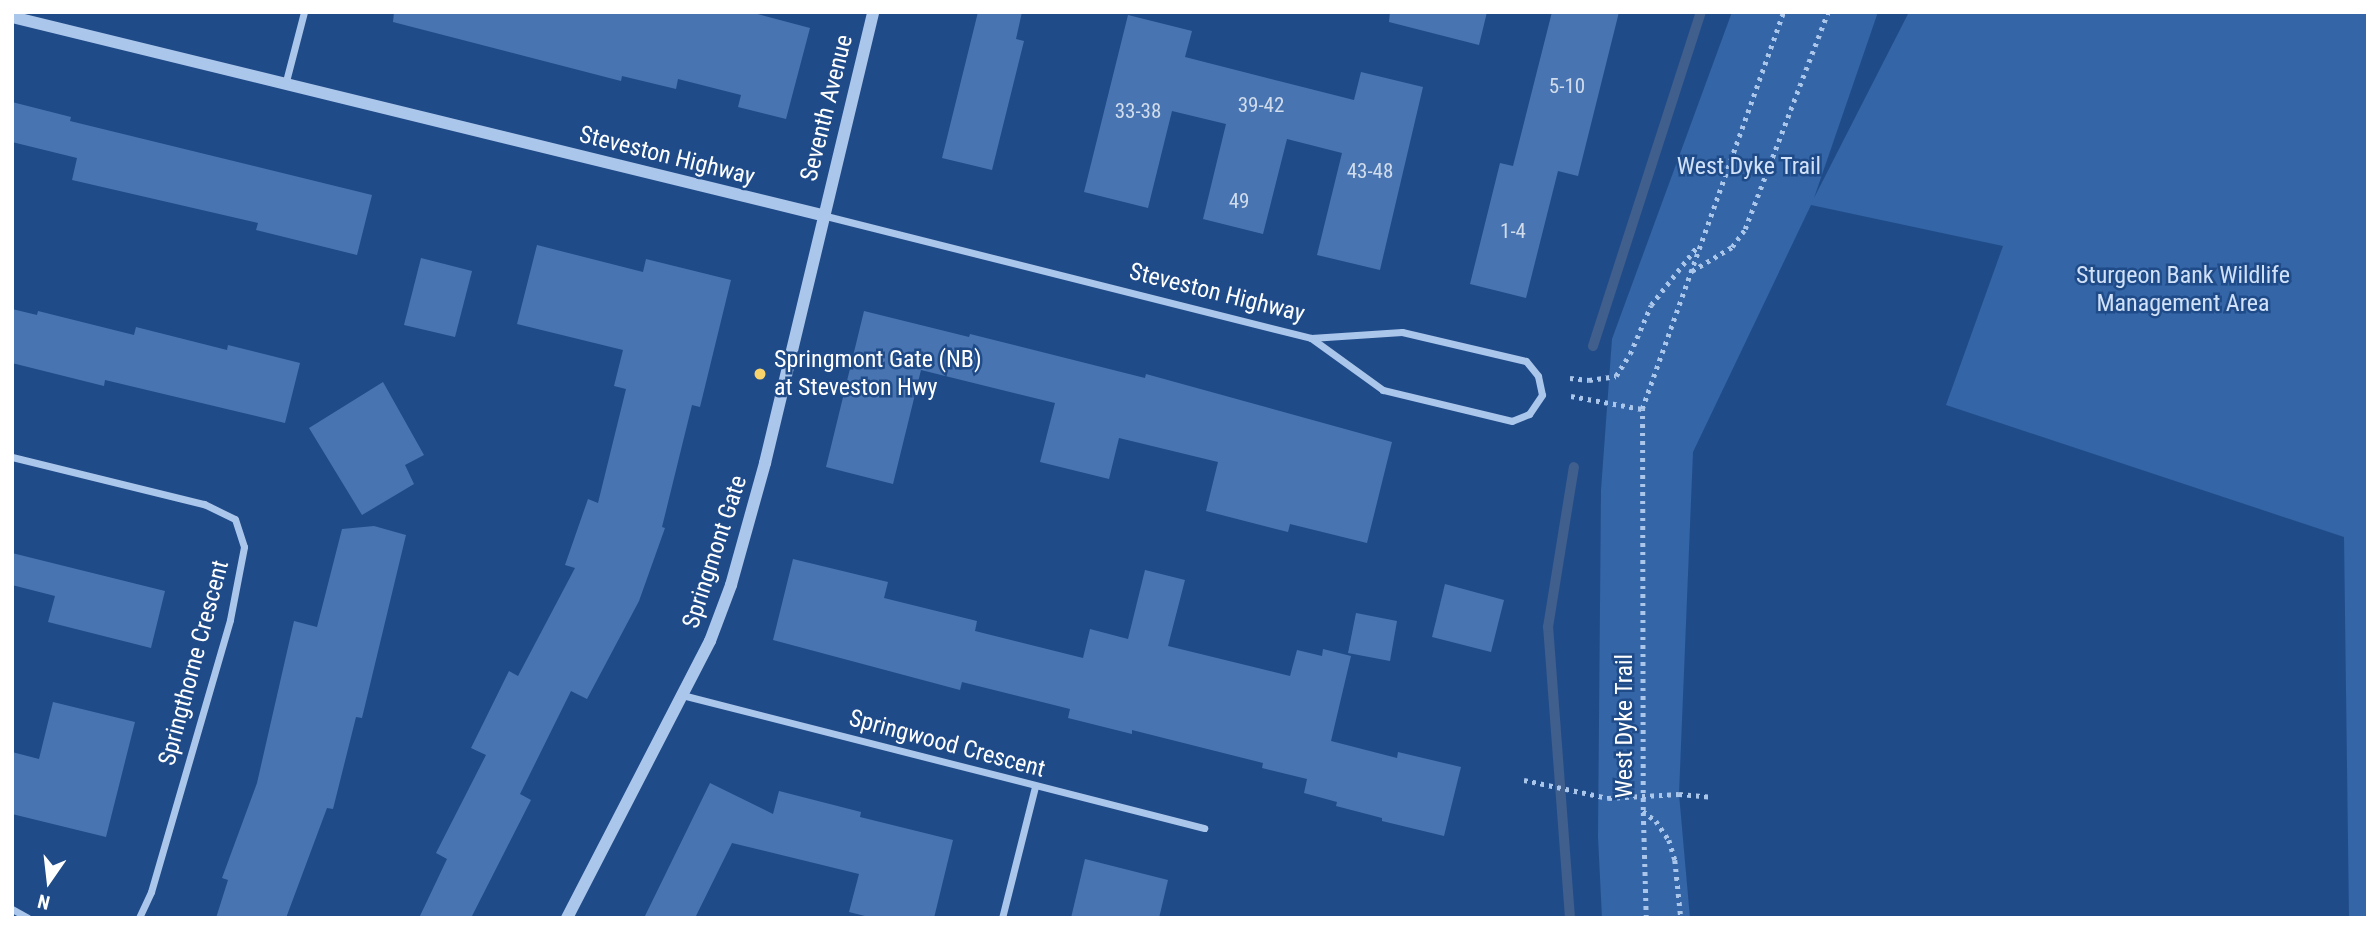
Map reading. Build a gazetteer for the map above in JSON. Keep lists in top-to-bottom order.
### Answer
{
  "streets": {
    "street": [
      "Seventh Avenue",
      "Steveston Highway",
      "Springmont Gate",
      "Springthorne Crescent",
      "Springwood Crescent"
    ],
    "path": ["West Dyke Trail"]
  },
  "crossings": [
    ["Seventh Avenue", "Steveston Highway"],
    ["Seventh Avenue", "Springmont Gate"],
    ["Steveston Highway", "Springmont Gate"],
    ["Springmont Gate", "Springwood Crescent"]
  ],
  "parks": ["West Dyke Trail", "Sturgeon Bank Wildlife Management Area"],
  "places": ["Springmont Gate (NB) at Steveston Hwy"],
  "house_numbers": [
    "5-10",
    "39-42",
    "33-38",
    "43-48",
    "49",
    "1-4"
  ],
  "north": "bottom"
}
